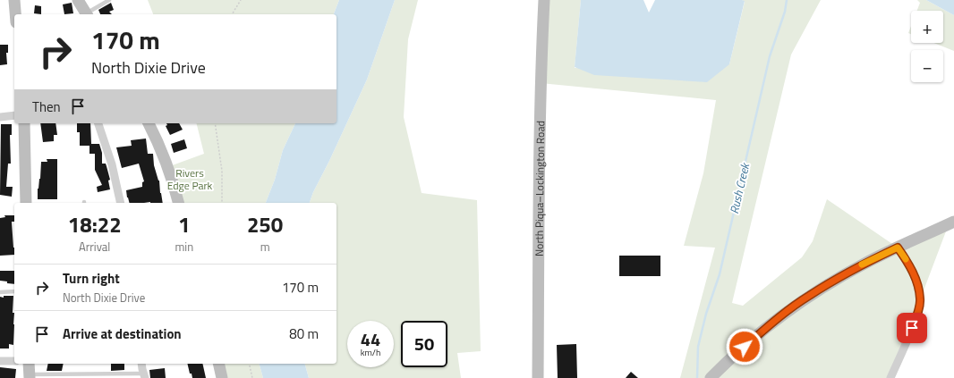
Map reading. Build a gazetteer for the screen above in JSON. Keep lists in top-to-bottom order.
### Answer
{
  "streets": {
    "street": ["North Piqua–Lockington Road"]
  },
  "water": ["Rush Creek"],
  "parks": ["Rivers Edge Park"],
  "page": {
    "map_buttons": ["+", "−"],
    "turn": ["170 m", "North Dixie Drive"],
    "then": "Then",
    "eta": [
      "18:22",
      "Arrival",
      "1",
      "min",
      "250",
      "m"
    ],
    "list": [
      {
        "name": "Turn right",
        "note": "North Dixie Drive",
        "value": "170 m"
      },
      {
        "name": "Arrive at destination",
        "value": "80 m"
      }
    ],
    "speed": "44 km/h",
    "limit": "50"
  }
}
